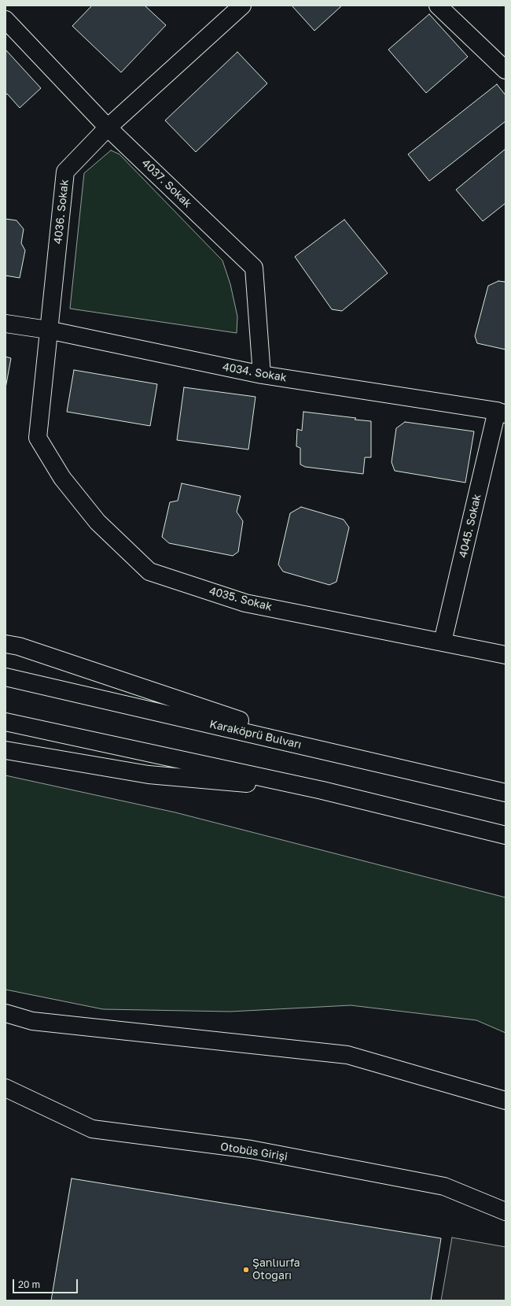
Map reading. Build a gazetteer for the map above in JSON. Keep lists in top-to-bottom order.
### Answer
{
  "streets": {
    "main road": [
      "4037. Sokak",
      "4036. Sokak",
      "4034. Sokak",
      "4045. Sokak",
      "4035. Sokak",
      "Karaköprü Bulvarı",
      "Otobüs Girişi"
    ]
  },
  "crossings": [
    ["4037. Sokak", "4036. Sokak"],
    ["4037. Sokak", "4034. Sokak"],
    ["4036. Sokak", "4034. Sokak"],
    ["4036. Sokak", "4035. Sokak"],
    ["4034. Sokak", "4045. Sokak"],
    ["4045. Sokak", "4035. Sokak"]
  ],
  "places": ["Şanlıurfa Otogarı"],
  "scale_bar": "20 m"
}
